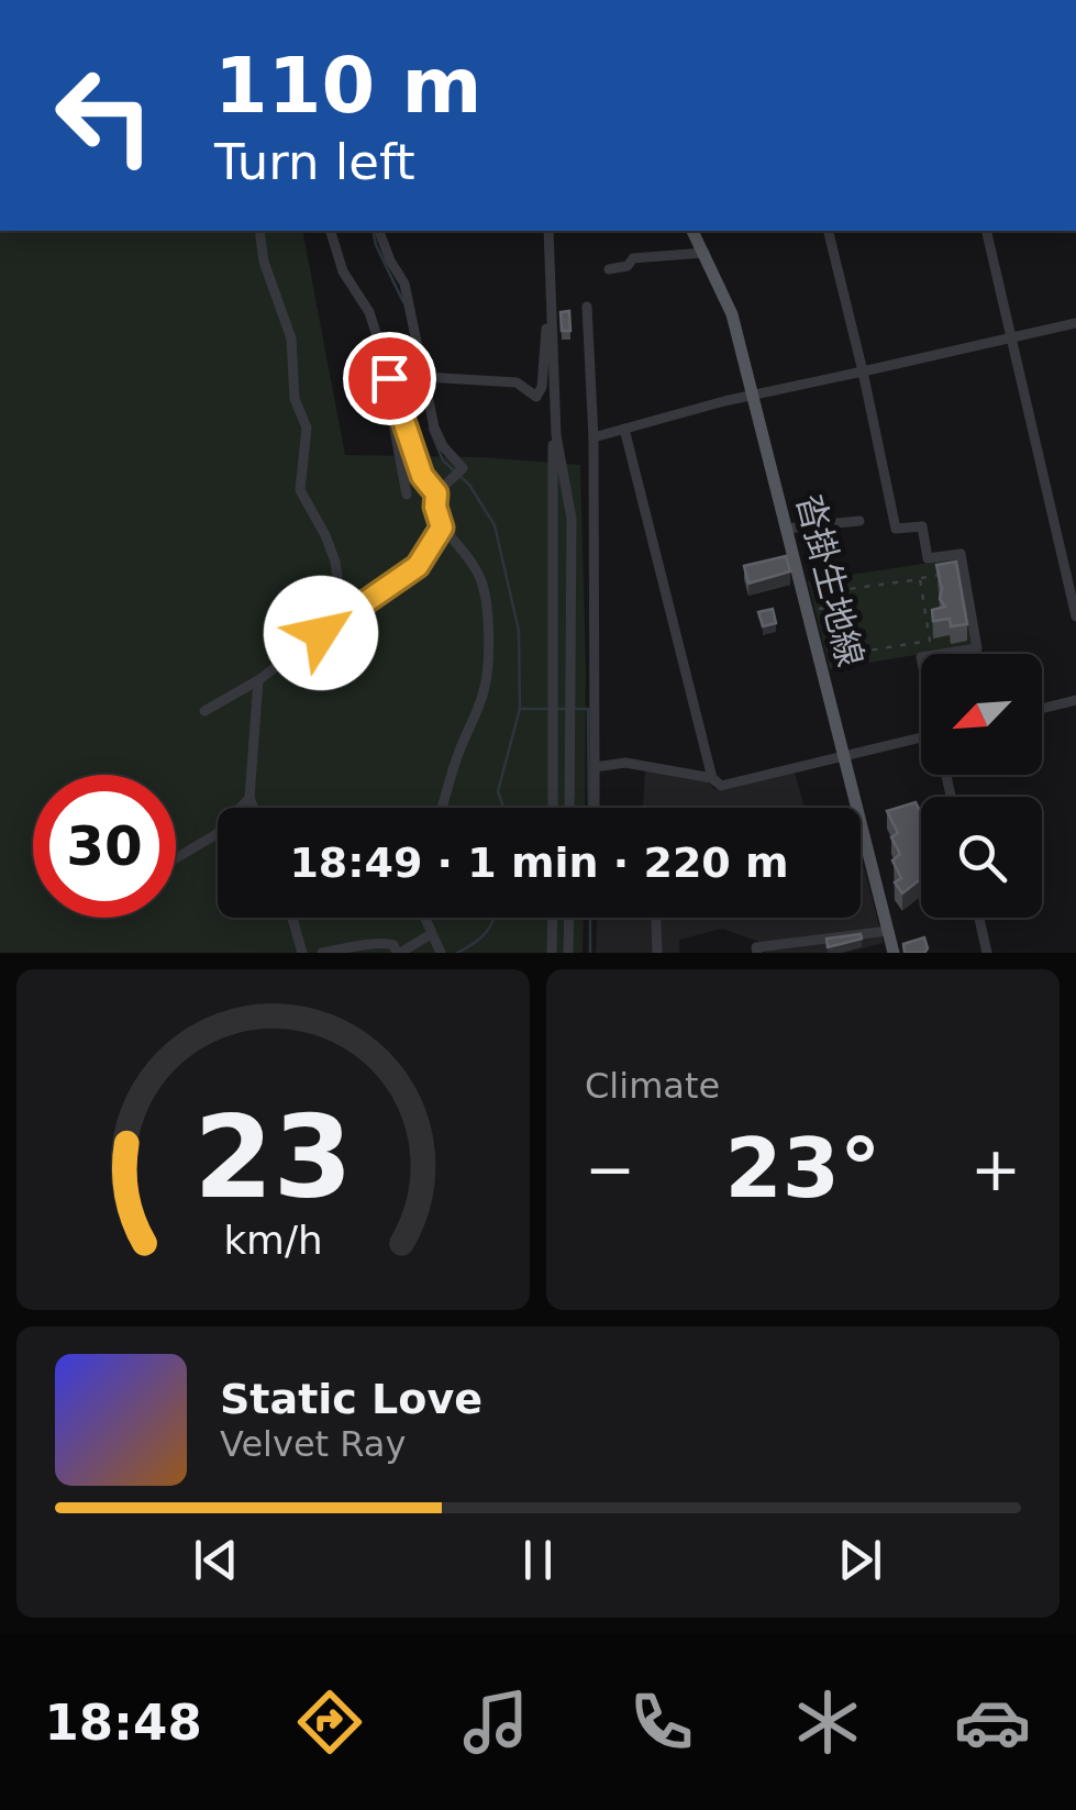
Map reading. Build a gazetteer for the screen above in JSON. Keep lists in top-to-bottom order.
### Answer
{
  "streets": {
    "main road": ["沓掛生地線"]
  },
  "north": "bottom left",
  "page": {
    "turn": ["110 m", "Turn left"],
    "limit": "30",
    "trip": "18:49 · 1 min · 220 m",
    "tile": "Climate",
    "heat": ["−", "23°", "+"],
    "song": ["Static Love", "Velvet Ray"],
    "tabs": "18:48",
    "gauge": ["23", "km/h"]
  }
}
